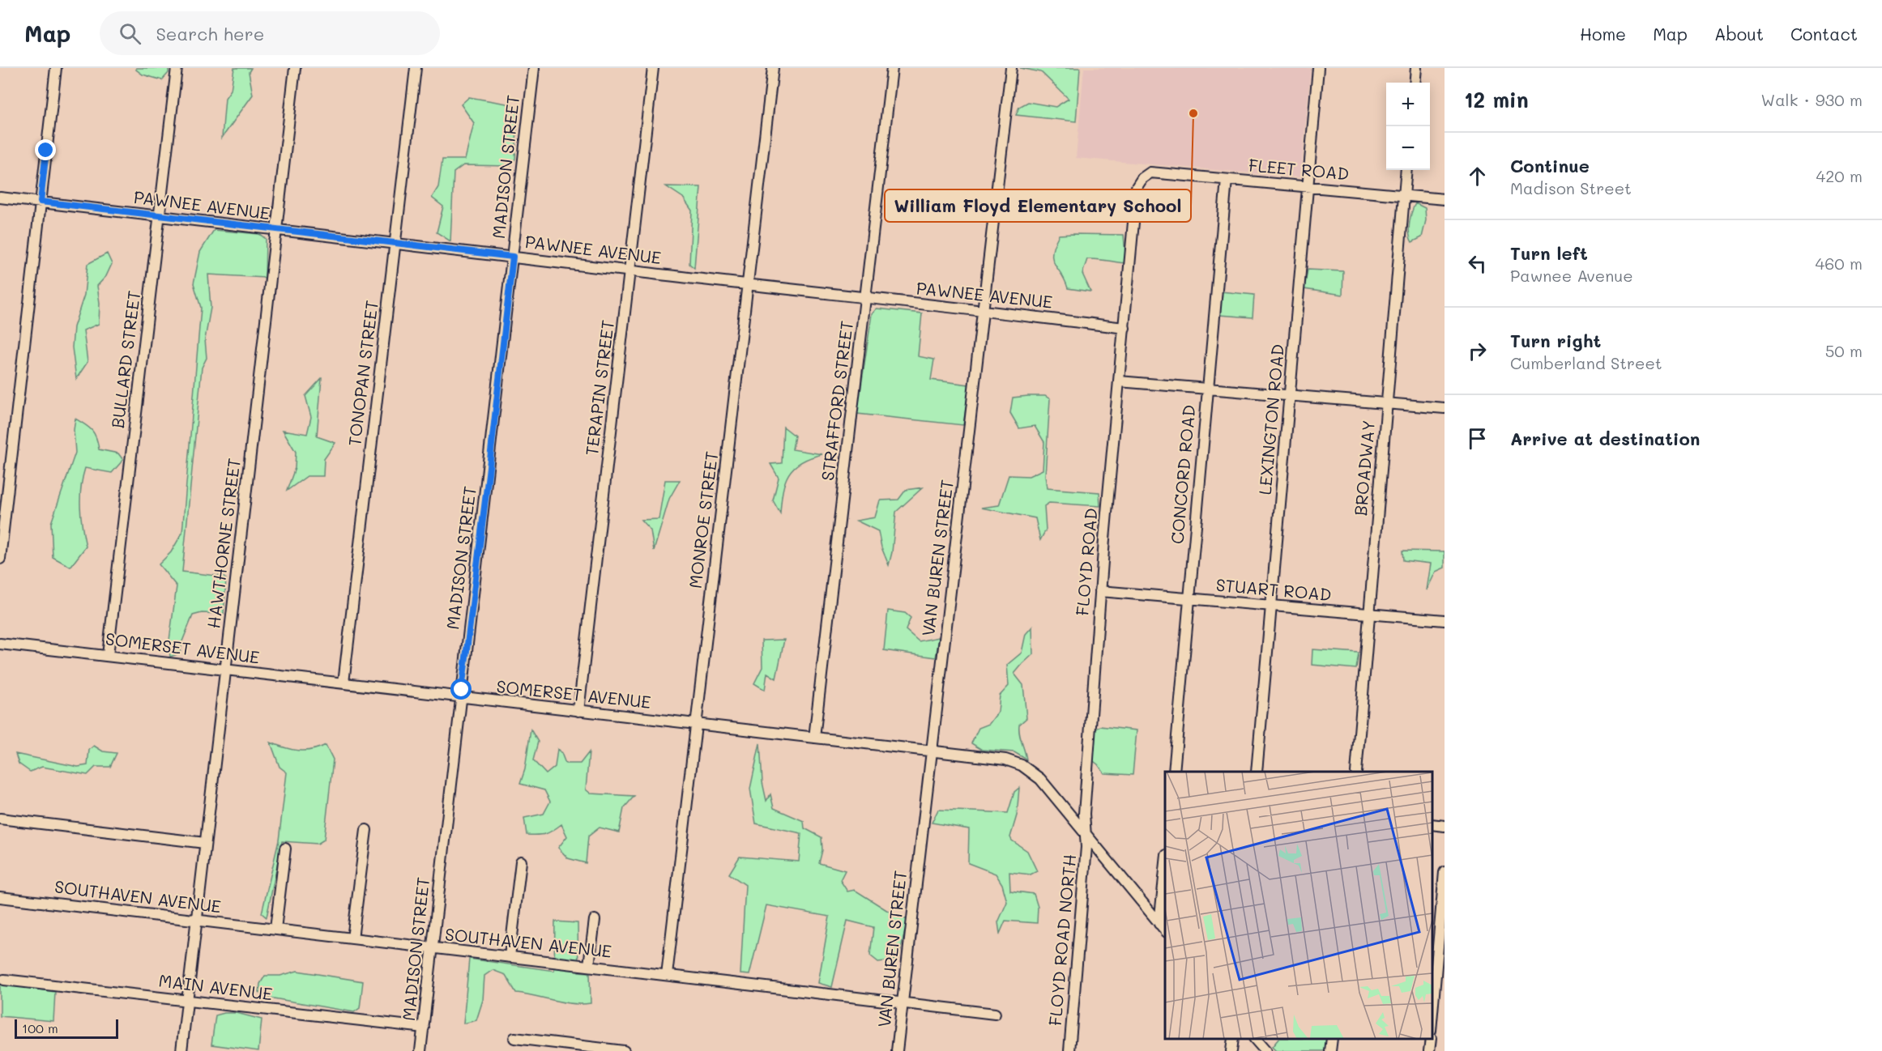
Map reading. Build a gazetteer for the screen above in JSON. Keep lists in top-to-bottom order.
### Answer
{
  "streets": {
    "street": [
      "MADISON STREET",
      "FLEET ROAD",
      "PAWNEE AVENUE",
      "BULLARD STREET",
      "TONOPAN STREET",
      "TERAPIN STREET",
      "STRAFFORD STREET",
      "LEXINGTON ROAD",
      "BROADWAY",
      "CONCORD ROAD",
      "MONROE STREET",
      "HAWTHORNE STREET",
      "VAN BUREN STREET",
      "FLOYD ROAD",
      "STUART ROAD",
      "SOMERSET AVENUE",
      "SOUTHAVEN AVENUE",
      "FLOYD ROAD NORTH",
      "MAIN AVENUE"
    ]
  },
  "crossings": [
    ["MADISON STREET", "PAWNEE AVENUE"],
    ["MADISON STREET", "SOMERSET AVENUE"],
    ["MADISON STREET", "SOUTHAVEN AVENUE"],
    ["MADISON STREET", "MAIN AVENUE"],
    ["FLEET ROAD", "LEXINGTON ROAD"],
    ["FLEET ROAD", "BROADWAY"],
    ["FLEET ROAD", "CONCORD ROAD"],
    ["FLEET ROAD", "FLOYD ROAD"],
    ["PAWNEE AVENUE", "BULLARD STREET"],
    ["PAWNEE AVENUE", "TONOPAN STREET"],
    ["PAWNEE AVENUE", "TERAPIN STREET"],
    ["PAWNEE AVENUE", "STRAFFORD STREET"],
    ["PAWNEE AVENUE", "MONROE STREET"],
    ["PAWNEE AVENUE", "HAWTHORNE STREET"],
    ["PAWNEE AVENUE", "VAN BUREN STREET"],
    ["PAWNEE AVENUE", "FLOYD ROAD"],
    ["BULLARD STREET", "SOMERSET AVENUE"],
    ["TONOPAN STREET", "SOMERSET AVENUE"],
    ["TERAPIN STREET", "SOMERSET AVENUE"],
    ["STRAFFORD STREET", "SOMERSET AVENUE"],
    ["LEXINGTON ROAD", "STUART ROAD"],
    ["BROADWAY", "STUART ROAD"],
    ["CONCORD ROAD", "STUART ROAD"],
    ["MONROE STREET", "SOMERSET AVENUE"],
    ["MONROE STREET", "SOUTHAVEN AVENUE"],
    ["HAWTHORNE STREET", "SOMERSET AVENUE"],
    ["HAWTHORNE STREET", "SOUTHAVEN AVENUE"],
    ["HAWTHORNE STREET", "MAIN AVENUE"],
    ["VAN BUREN STREET", "SOMERSET AVENUE"],
    ["VAN BUREN STREET", "SOUTHAVEN AVENUE"],
    ["FLOYD ROAD", "STUART ROAD"],
    ["FLOYD ROAD", "SOMERSET AVENUE"],
    ["FLOYD ROAD", "FLOYD ROAD NORTH"],
    ["SOMERSET AVENUE", "FLOYD ROAD NORTH"]
  ],
  "places": ["William Floyd Elementary School"],
  "scale_bar": "100 m",
  "page": {
    "header": "Map",
    "search": "Search here",
    "nav": [
      "Home",
      "Map",
      "About",
      "Contact"
    ],
    "heading": ["12 min", "Walk · 930 m"],
    "map_buttons": ["+", "−"],
    "list": [
      ["Continue", "Madison Street", "420 m"],
      ["Turn left", "Pawnee Avenue", "460 m"],
      ["Turn right", "Cumberland Street", "50 m"],
      "Arrive at destination"
    ],
    "scale": "100 m"
  }
}
